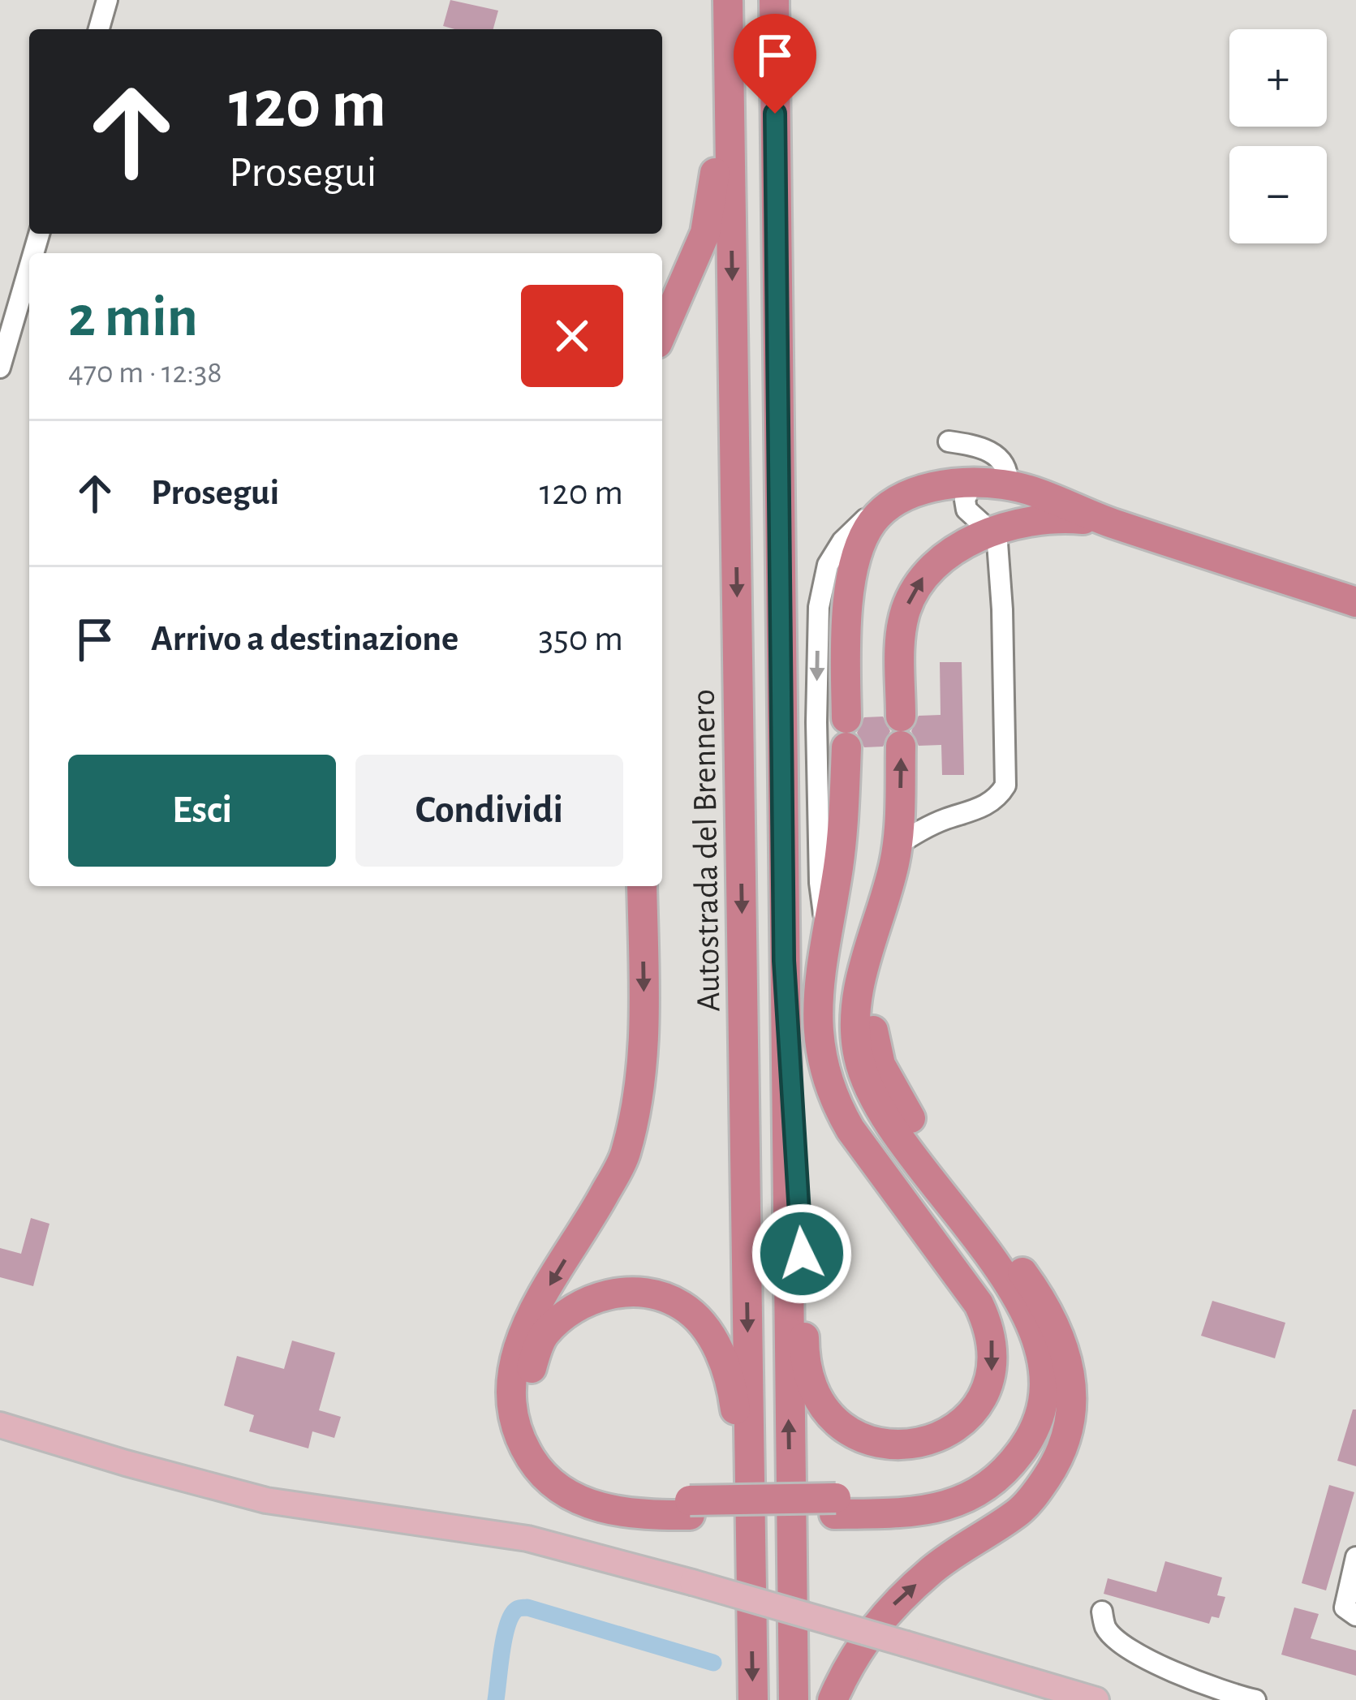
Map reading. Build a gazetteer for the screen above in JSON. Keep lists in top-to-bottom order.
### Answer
{
  "streets": {
    "highway": ["Autostrada del Brennero"]
  },
  "page": {
    "map_buttons": ["+", "−"],
    "turn": ["120 m", "Prosegui"],
    "heading": ["2 min", "470 m · 12:38"],
    "list": [
      {
        "name": "Prosegui",
        "value": "120 m"
      },
      {
        "name": "Arrivo a destinazione",
        "value": "350 m"
      }
    ],
    "buttons": ["Esci", "Condividi"]
  }
}
